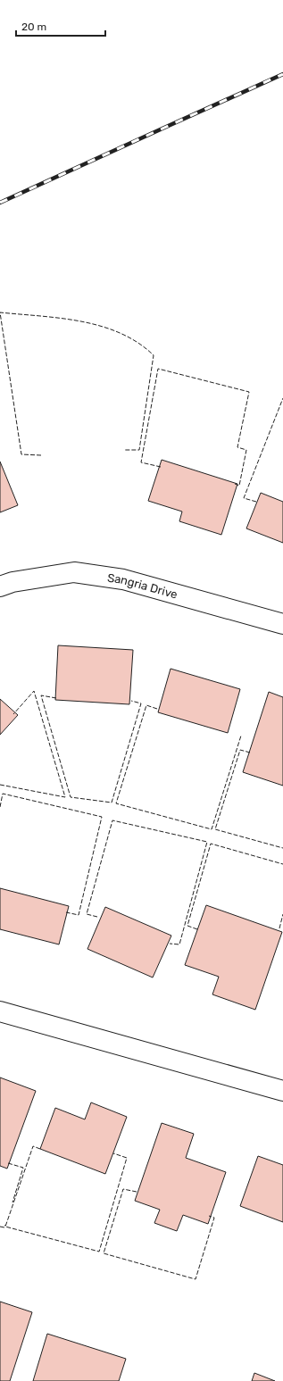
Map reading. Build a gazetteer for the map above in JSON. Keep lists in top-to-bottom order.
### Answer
{
  "streets": {
    "street": ["Sangria Drive"]
  },
  "scale_bar": "20 m"
}
